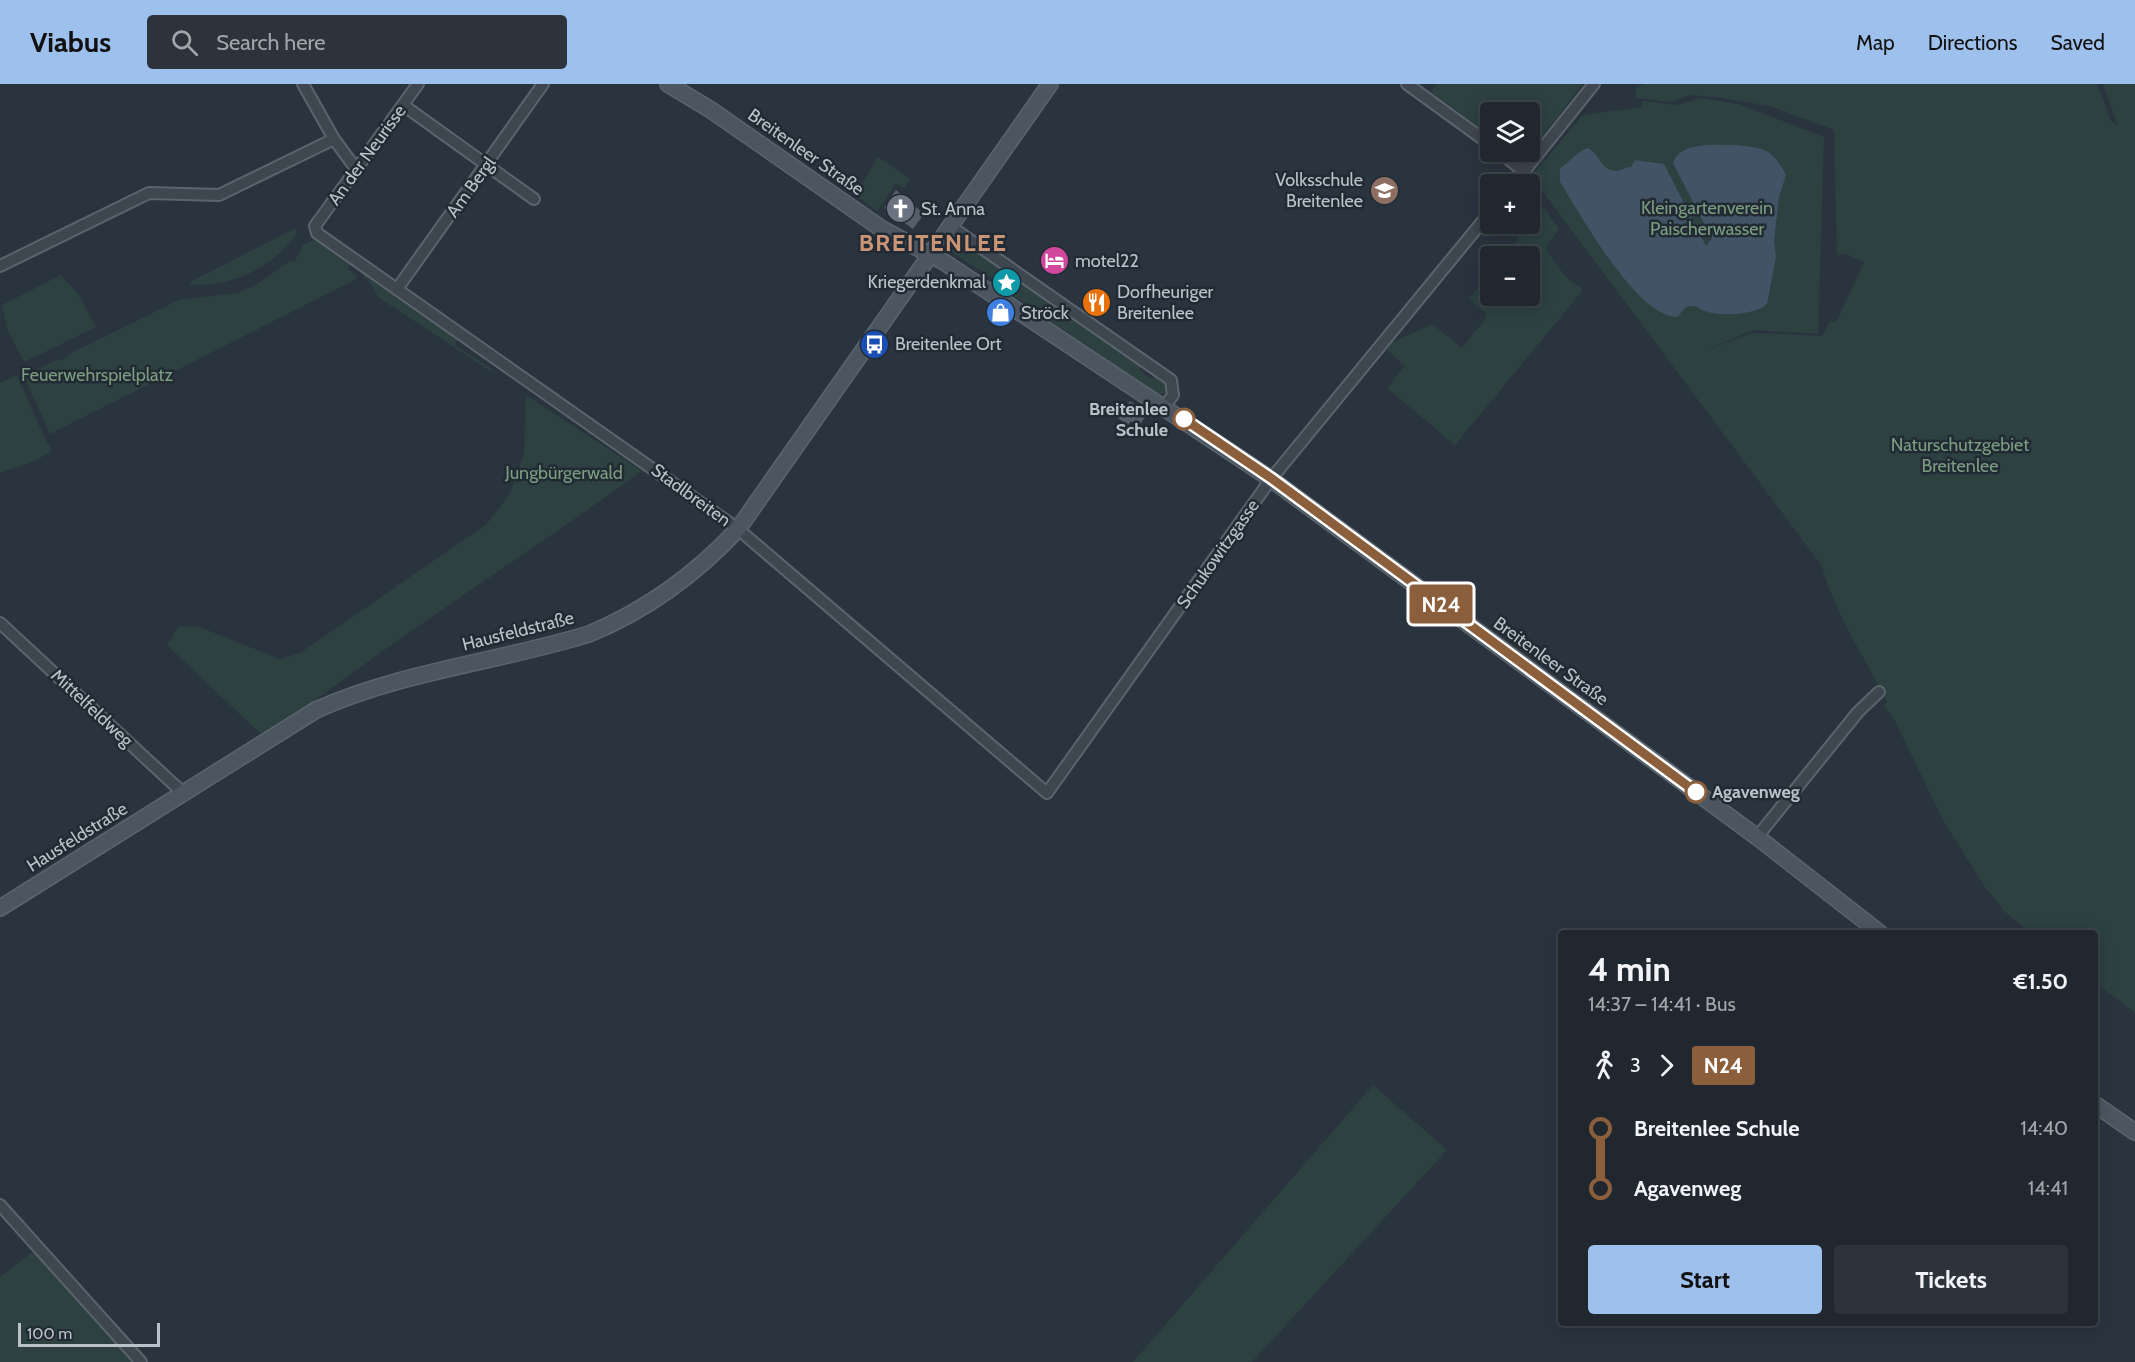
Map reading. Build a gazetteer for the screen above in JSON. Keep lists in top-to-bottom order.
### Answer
{
  "streets": {
    "main road": ["Breitenleer Straße", "Hausfeldstraße"],
    "street": [
      "An der Neurisse",
      "Am Bergl",
      "Stadlbreiten",
      "Schukowitzgasse",
      "Mittelfeldweg"
    ]
  },
  "crossings": [
    ["Breitenleer Straße", "Schukowitzgasse"],
    ["Breitenleer Straße", "Hausfeldstraße"],
    ["An der Neurisse", "Stadlbreiten"],
    ["Am Bergl", "Stadlbreiten"],
    ["Stadlbreiten", "Schukowitzgasse"],
    ["Stadlbreiten", "Hausfeldstraße"],
    ["Hausfeldstraße", "Mittelfeldweg"]
  ],
  "districts": ["BREITENLEE"],
  "parks": [
    "Kleingartenverein Paischerwasser",
    "Feuerwehrspielplatz",
    "Naturschutzgebiet Breitenlee",
    "Jungbürgerwald"
  ],
  "places": {
    "school or university": ["Volksschule Breitenlee"],
    "church": ["St. Anna"],
    "hotel": ["motel22"],
    "place": ["Kriegerdenkmal"],
    "restaurant": ["Dorfheuriger Breitenlee"],
    "shop": ["Ströck"],
    "bus stop": ["Breitenlee Ort"],
    "other": ["Breitenlee Schule", "Agavenweg"]
  },
  "lines": ["bus line N24"],
  "scale_bar": "100 m",
  "page": {
    "header": "Viabus",
    "search": "Search here",
    "nav": ["Map", "Directions", "Saved"],
    "on_map": "N24",
    "map_buttons": ["+", "−"],
    "heading": ["4 min", "14:37 – 14:41 · Bus", "€1.50"],
    "legs": ["3", "N24"],
    "list": [
      {
        "name": "Breitenlee Schule",
        "value": "14:40"
      },
      {
        "name": "Agavenweg",
        "value": "14:41"
      }
    ],
    "buttons": ["Start", "Tickets"],
    "scale": "100 m"
  }
}
